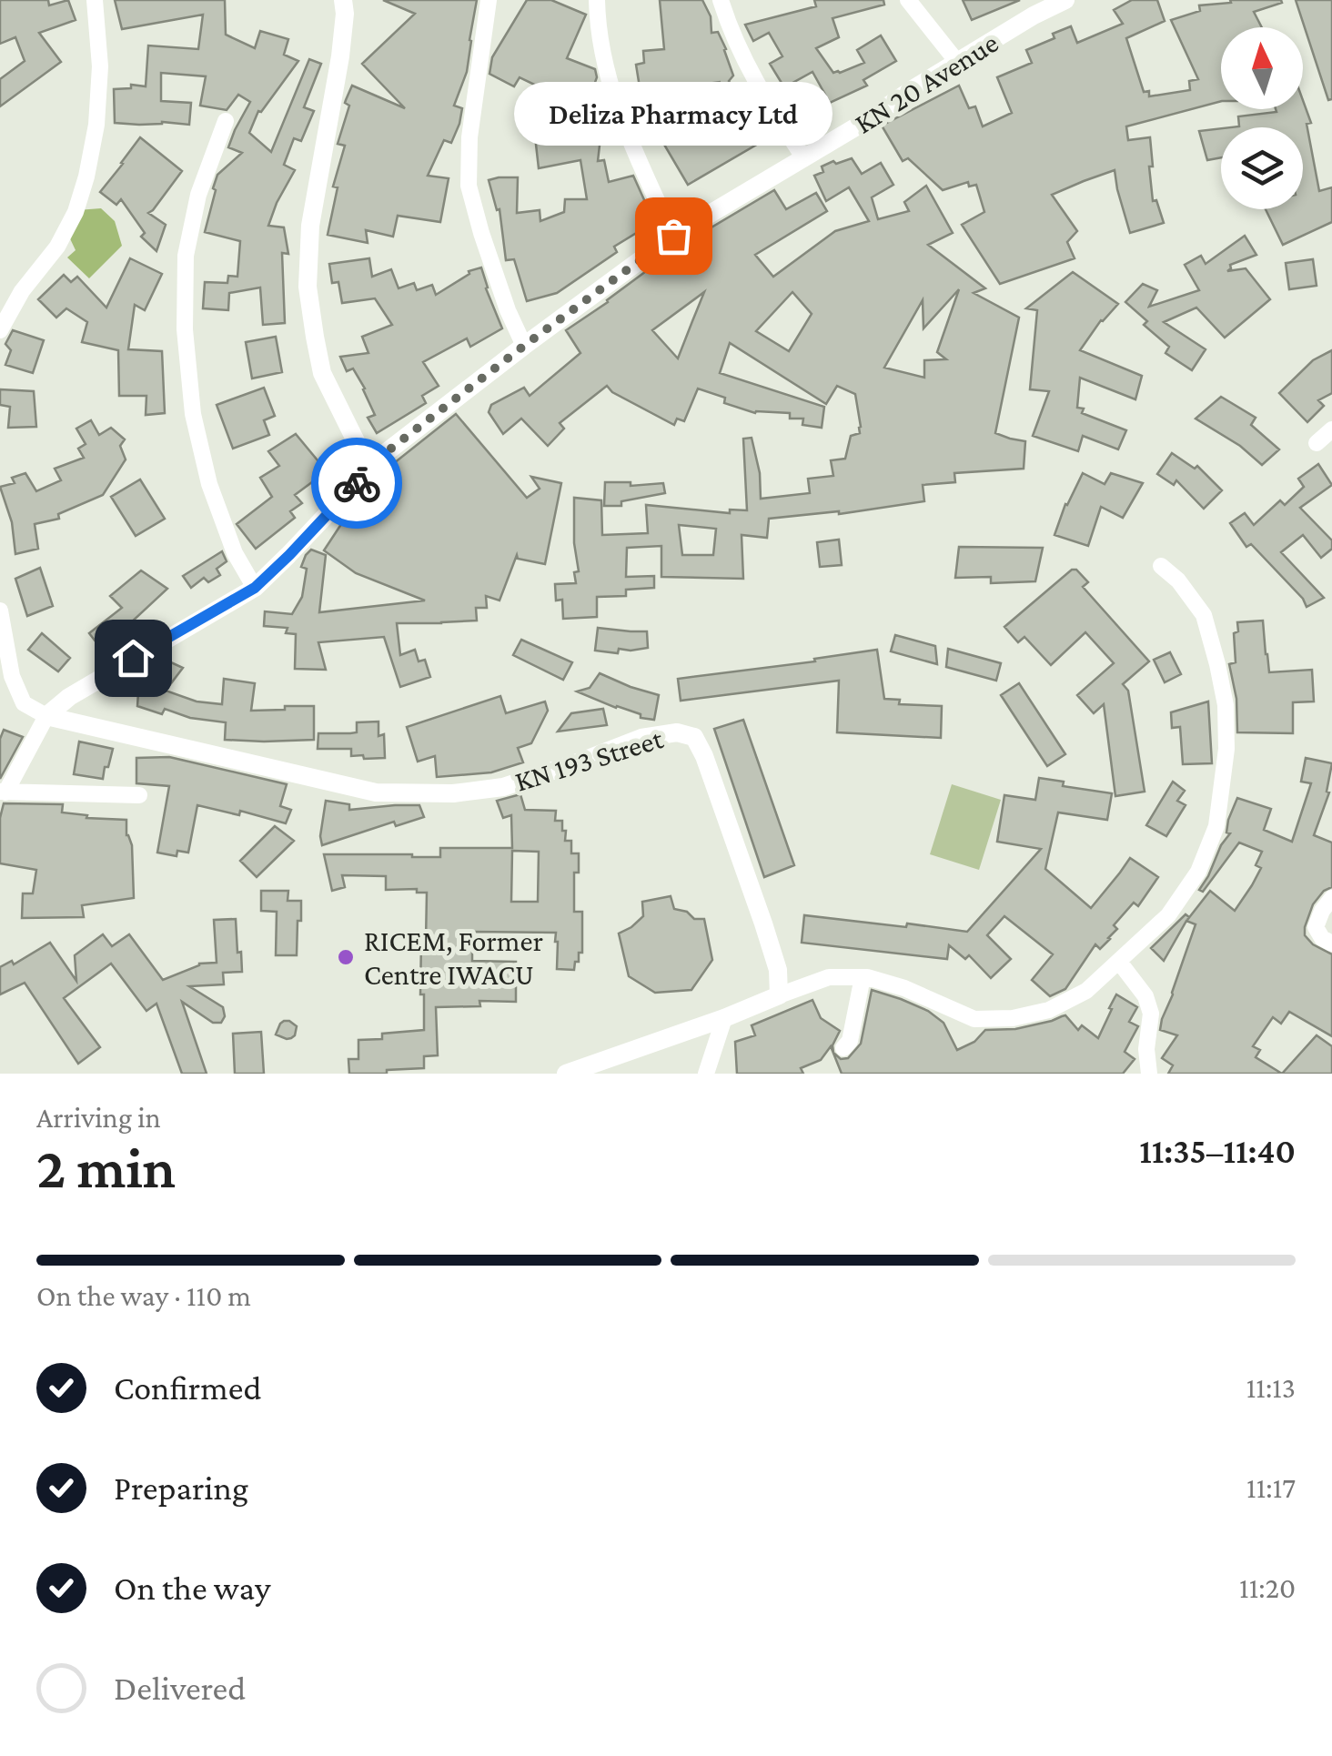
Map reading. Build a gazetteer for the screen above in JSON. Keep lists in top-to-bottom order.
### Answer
{
  "streets": {
    "street": ["KN 20 Avenue", "KN 193 Street"]
  },
  "crossings": [
    ["KN 20 Avenue", "KN 193 Street"]
  ],
  "places": ["Deliza Pharmacy Ltd", "RICEM, Former Centre IWACU"],
  "north": "top",
  "page": {
    "bubble": "Deliza Pharmacy Ltd",
    "heading": ["2 min", "Arriving in", "11:35–11:40"],
    "bar": "On the way · 110 m",
    "list": [
      ["Confirmed", "11:13"],
      ["Preparing", "11:17"],
      ["On the way", "11:20"],
      "Delivered"
    ]
  }
}
